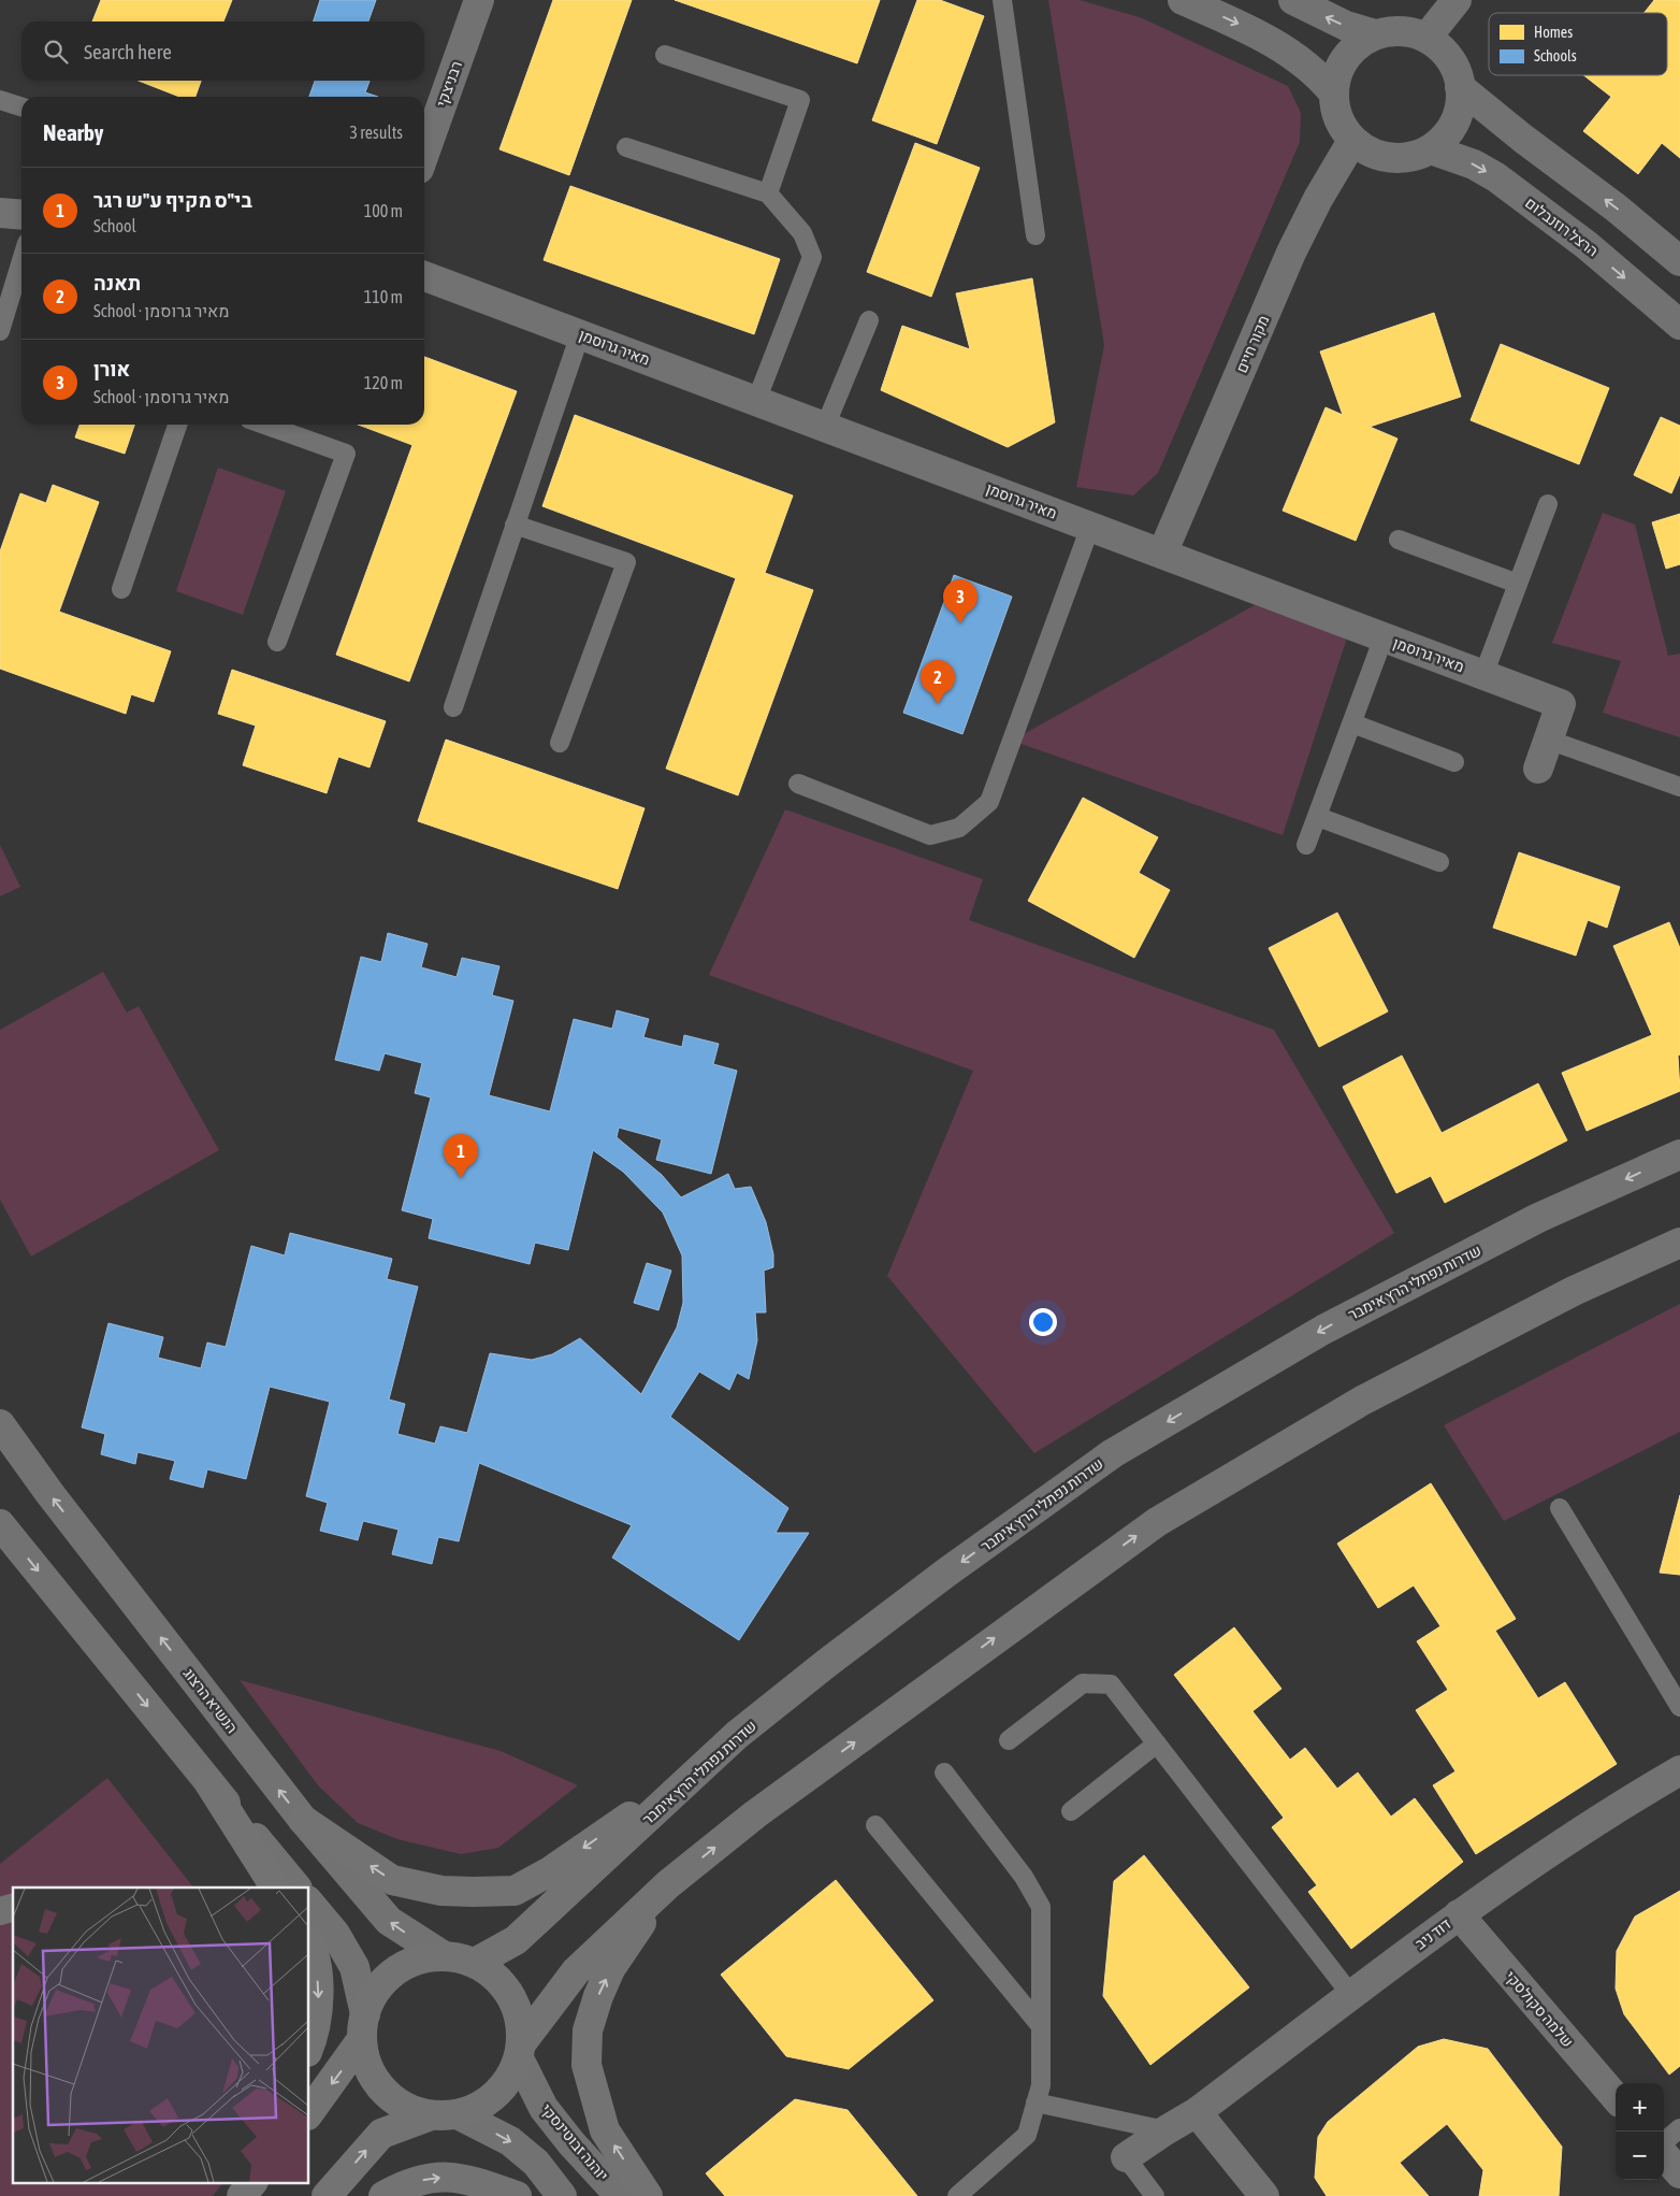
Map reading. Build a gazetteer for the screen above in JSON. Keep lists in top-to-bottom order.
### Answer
{
  "streets": {
    "main road": ["שדרות נפתלי הרץ אימבר"],
    "street": [
      "רבניצקי",
      "הרצל רוזנבלום",
      "מקור חיים",
      "מאיר גרוסמן",
      "הנשיא הרצוג",
      "דוד ניב",
      "שלמה סקולסקי",
      "יוהנה זבוטינסקי"
    ]
  },
  "crossings": [
    ["הרצל רוזנבלום", "מקור חיים"],
    ["מקור חיים", "מאיר גרוסמן"],
    ["שדרות נפתלי הרץ אימבר", "הנשיא הרצוג"],
    ["שדרות נפתלי הרץ אימבר", "יוהנה זבוטינסקי"],
    ["הנשיא הרצוג", "יוהנה זבוטינסקי"],
    ["דוד ניב", "שלמה סקולסקי"]
  ],
  "legend": ["Homes", "Schools"],
  "page": {
    "search": "Search here",
    "heading": ["Nearby", "3 results"],
    "list": [
      {
        "mark": "1",
        "name": "בי\"ס מקיף ע\"ש רגר",
        "note": "School",
        "value": "100 m"
      },
      {
        "mark": "2",
        "name": "תאנה",
        "note": "School · מאיר גרוסמן",
        "value": "110 m"
      },
      {
        "mark": "3",
        "name": "אורן",
        "note": "School · מאיר גרוסמן",
        "value": "120 m"
      }
    ],
    "pins": ["3", "2", "1"],
    "map_buttons": ["+", "−"]
  }
}
